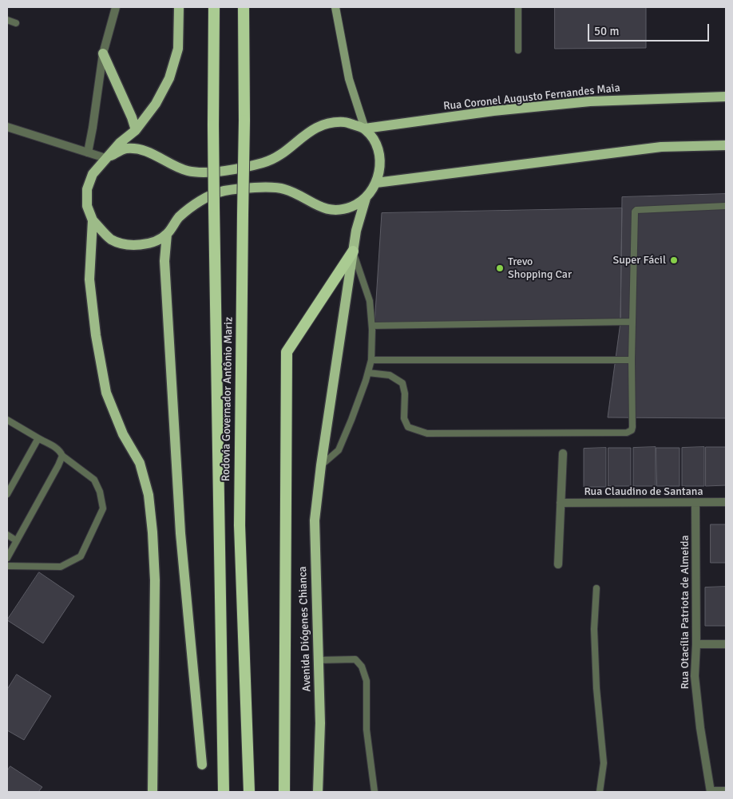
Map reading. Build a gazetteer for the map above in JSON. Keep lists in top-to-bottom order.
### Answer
{
  "streets": {
    "highway": ["Rodovia Governador Antônio Mariz"],
    "main road": ["Rua Coronel Augusto Fernandes Maia", "Avenida Diógenes Chianca"],
    "street": ["Rua Claudino de Santana", "Rua Otacília Patriota de Almeida"]
  },
  "crossings": [
    ["Rua Claudino de Santana", "Rua Otacília Patriota de Almeida"]
  ],
  "places": ["Super Fácil", "Trevo Shopping Car"],
  "scale_bar": "50 m"
}
